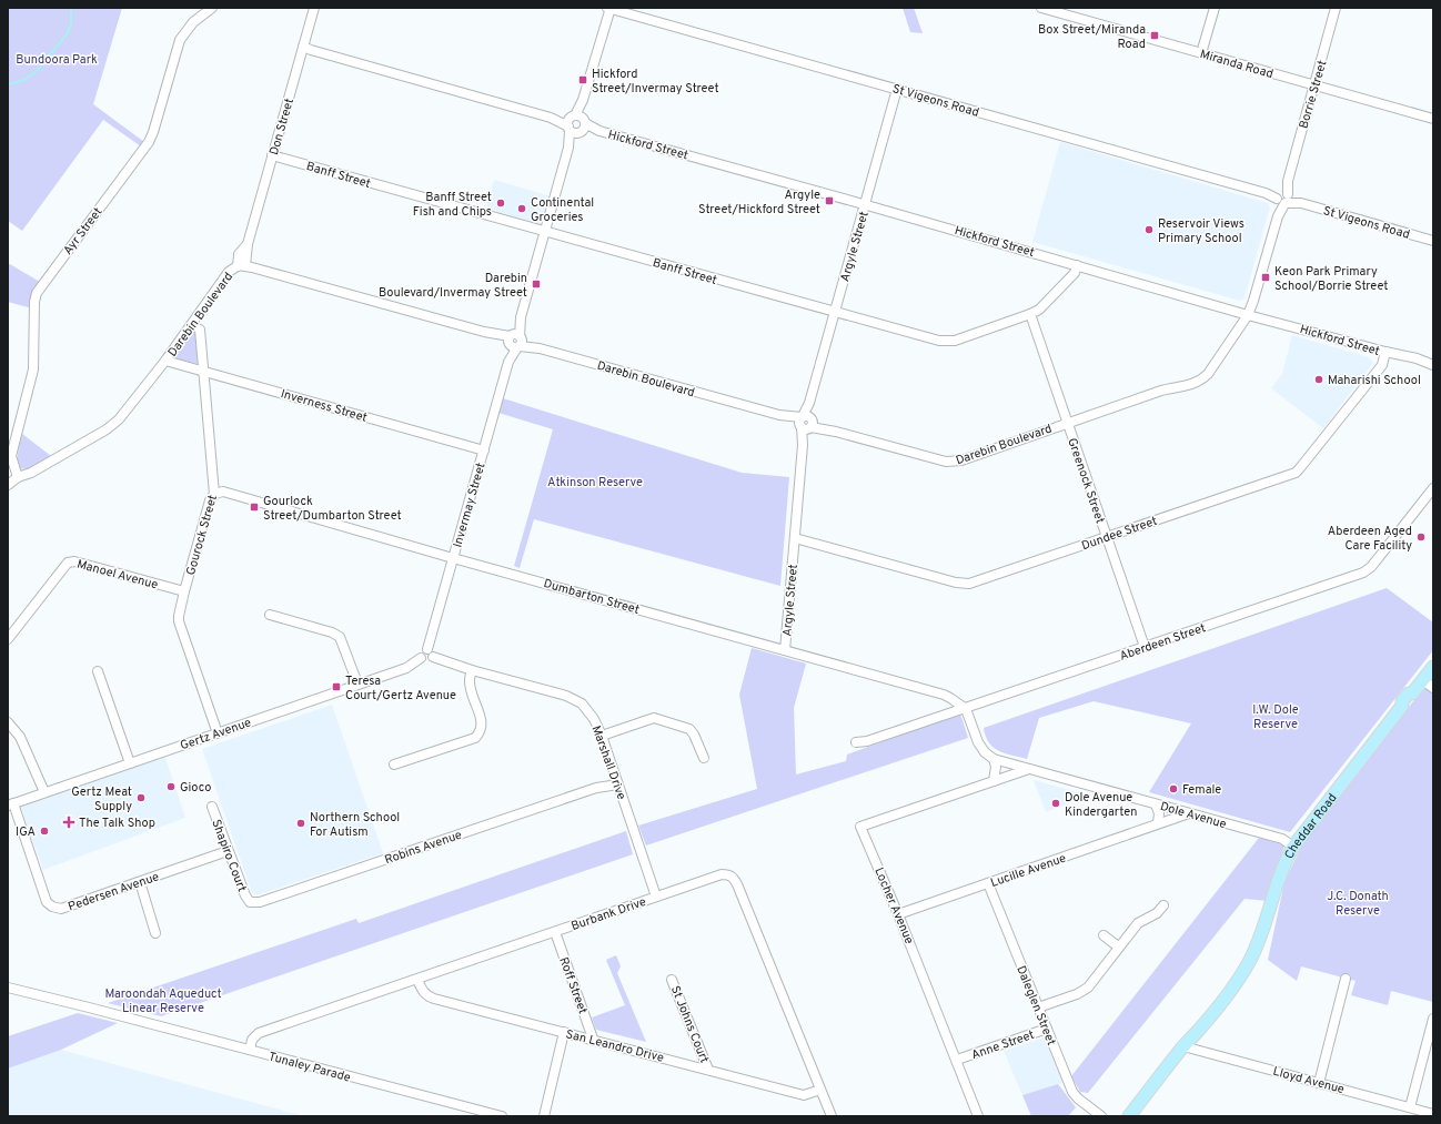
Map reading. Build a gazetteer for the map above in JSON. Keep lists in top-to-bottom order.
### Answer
{
  "streets": {
    "main road": ["Cheddar Road"],
    "street": [
      "Miranda Road",
      "Borrie Street",
      "St Vigeons Road",
      "Don Street",
      "Hickford Street",
      "Banff Street",
      "Ayr Street",
      "Argyle Street",
      "Darebin Boulevard",
      "Inverness Street",
      "Greenock Street",
      "Invermay Street",
      "Dundee Street",
      "Gourock Street",
      "Manoel Avenue",
      "Dumbarton Street",
      "Aberdeen Street",
      "Gertz Avenue",
      "Marshall Drive",
      "Dole Avenue",
      "Robins Avenue",
      "Shapiro Court",
      "Lucille Avenue",
      "Pedersen Avenue",
      "Locher Avenue",
      "Burbank Drive",
      "Roff Street",
      "Daleglen Street",
      "St Johns Court",
      "Anne Street",
      "San Leandro Drive",
      "Tunaley Parade",
      "Lloyd Avenue"
    ]
  },
  "crossings": [
    ["Miranda Road", "Borrie Street"],
    ["Borrie Street", "St Vigeons Road"],
    ["Borrie Street", "Hickford Street"],
    ["Borrie Street", "Darebin Boulevard"],
    ["St Vigeons Road", "Argyle Street"],
    ["St Vigeons Road", "Invermay Street"],
    ["Don Street", "Hickford Street"],
    ["Don Street", "Banff Street"],
    ["Don Street", "Darebin Boulevard"],
    ["Hickford Street", "Banff Street"],
    ["Hickford Street", "Argyle Street"],
    ["Hickford Street", "Darebin Boulevard"],
    ["Hickford Street", "Invermay Street"],
    ["Hickford Street", "Dundee Street"],
    ["Banff Street", "Argyle Street"],
    ["Banff Street", "Greenock Street"],
    ["Banff Street", "Invermay Street"],
    ["Ayr Street", "Darebin Boulevard"],
    ["Argyle Street", "Darebin Boulevard"],
    ["Argyle Street", "Dundee Street"],
    ["Argyle Street", "Dumbarton Street"],
    ["Darebin Boulevard", "Inverness Street"],
    ["Darebin Boulevard", "Greenock Street"],
    ["Darebin Boulevard", "Invermay Street"],
    ["Inverness Street", "Invermay Street"],
    ["Inverness Street", "Gourock Street"],
    ["Greenock Street", "Dundee Street"],
    ["Greenock Street", "Aberdeen Street"],
    ["Invermay Street", "Dumbarton Street"],
    ["Invermay Street", "Gertz Avenue"],
    ["Invermay Street", "Marshall Drive"],
    ["Gourock Street", "Manoel Avenue"],
    ["Gourock Street", "Dumbarton Street"],
    ["Gourock Street", "Gertz Avenue"],
    ["Dumbarton Street", "Aberdeen Street"],
    ["Gertz Avenue", "Marshall Drive"],
    ["Gertz Avenue", "Pedersen Avenue"],
    ["Marshall Drive", "Robins Avenue"],
    ["Marshall Drive", "Burbank Drive"],
    ["Dole Avenue", "Cheddar Road"],
    ["Dole Avenue", "Lucille Avenue"],
    ["Dole Avenue", "Locher Avenue"],
    ["Cheddar Road", "Lloyd Avenue"],
    ["Robins Avenue", "Shapiro Court"],
    ["Shapiro Court", "Pedersen Avenue"],
    ["Lucille Avenue", "Locher Avenue"],
    ["Lucille Avenue", "Daleglen Street"],
    ["Locher Avenue", "Anne Street"],
    ["Burbank Drive", "Roff Street"],
    ["Burbank Drive", "San Leandro Drive"],
    ["Burbank Drive", "Tunaley Parade"],
    ["Roff Street", "San Leandro Drive"],
    ["Daleglen Street", "Anne Street"],
    ["St Johns Court", "San Leandro Drive"]
  ],
  "parks": [
    "Bundoora Park",
    "Atkinson Reserve",
    "I.W. Dole Reserve",
    "J.C. Donath Reserve",
    "Maroondah Aqueduct Linear Reserve"
  ],
  "places": {
    "transit": [
      "Box Street/Miranda Road",
      "Hickford Street/Invermay Street",
      "Argyle Street/Hickford Street",
      "Keon Park Primary School/Borrie Street",
      "Darebin Boulevard/Invermay Street",
      "Gourlock Street/Dumbarton Street",
      "Teresa Court/Gertz Avenue"
    ],
    "other": [
      "Banff Street Fish and Chips",
      "Continental Groceries",
      "Reservoir Views Primary School",
      "Maharishi School",
      "Aberdeen Aged Care Facility",
      "Gioco",
      "Female",
      "Gertz Meat Supply",
      "Dole Avenue Kindergarten",
      "Northern School For Autism",
      "IGA"
    ],
    "health": ["The Talk Shop"]
  }
}
